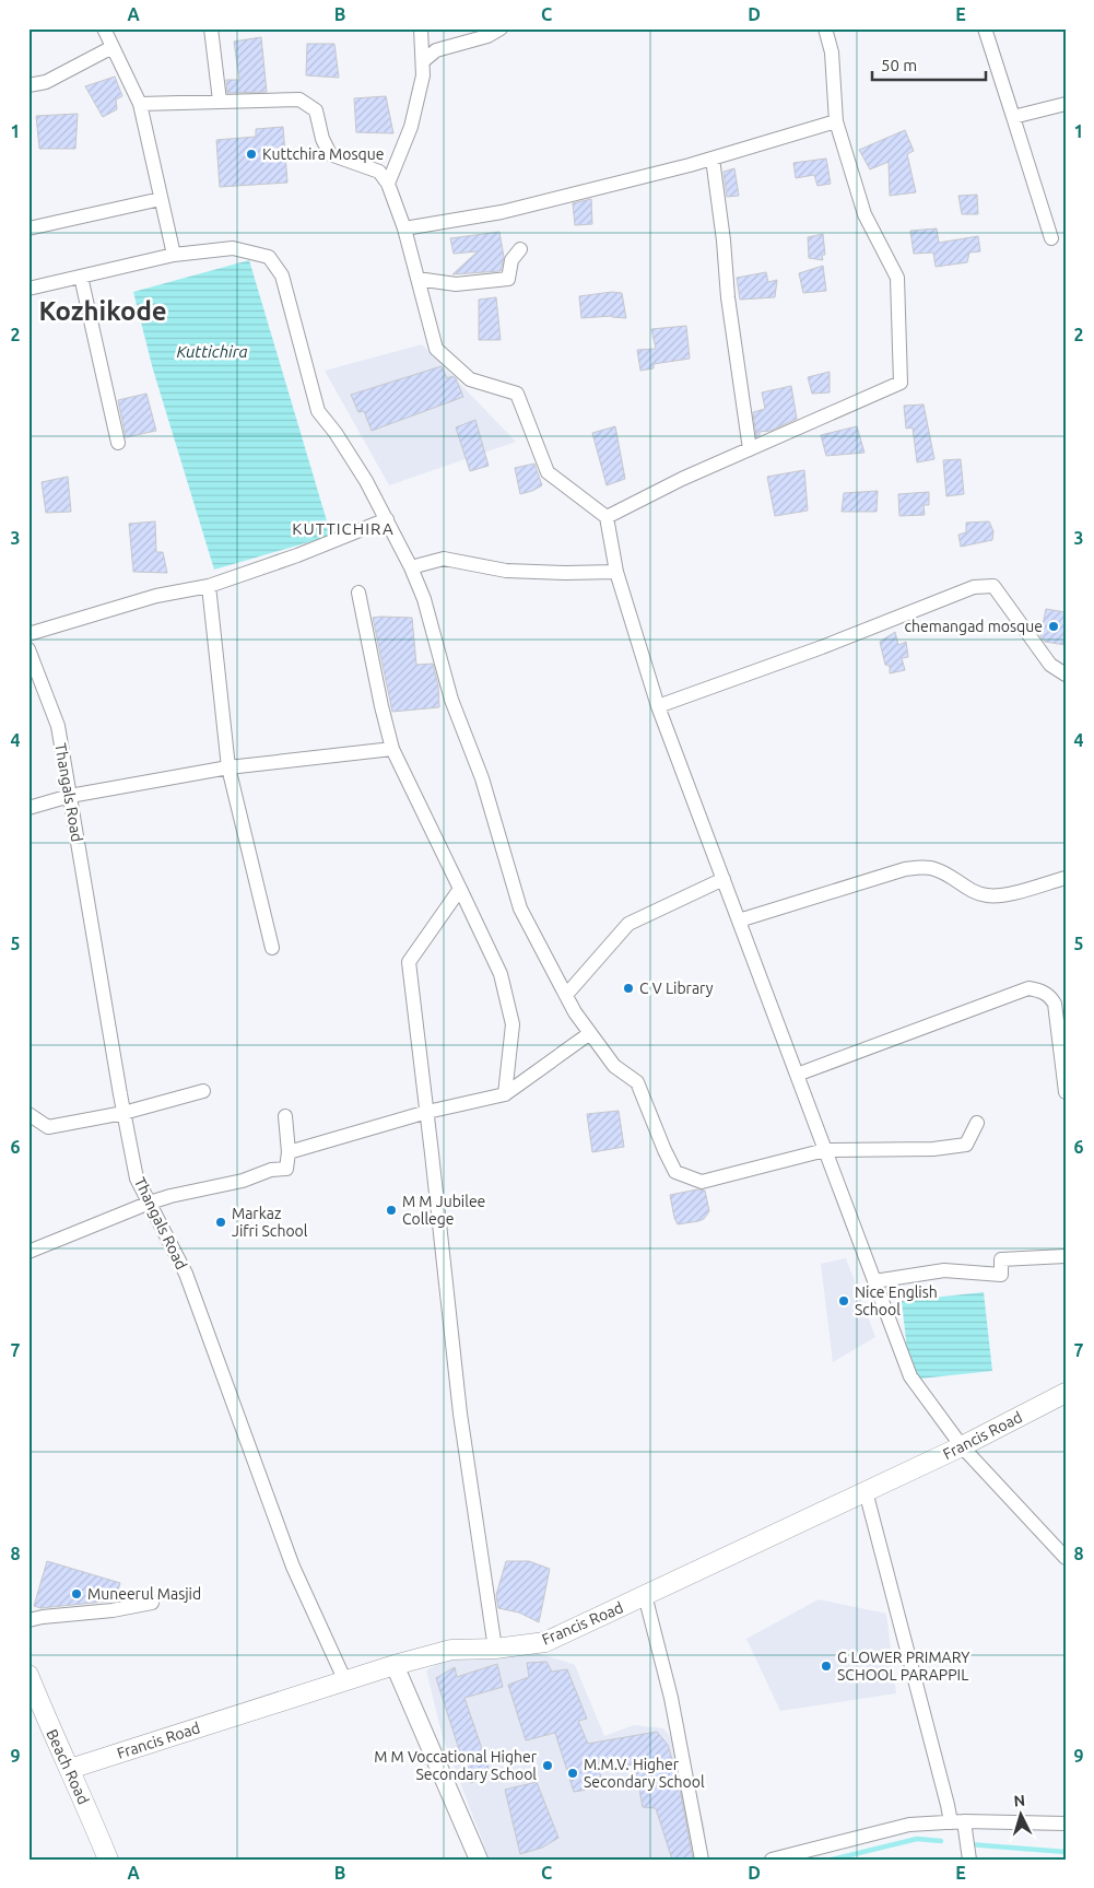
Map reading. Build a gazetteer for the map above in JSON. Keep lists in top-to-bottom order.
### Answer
{
  "streets": {
    "main road": ["Francis Road", "Beach Road"],
    "street": ["Thangals Road"]
  },
  "crossings": [
    ["Thangals Road", "Francis Road"],
    ["Francis Road", "Beach Road"]
  ],
  "districts": ["Kozhikode", "KUTTICHIRA"],
  "water": ["Kuttichira"],
  "places": [
    "Kuttchira Mosque",
    "chemangad mosque",
    "C V Library",
    "M M Jubilee College",
    "Markaz Jifri School",
    "Nice English School",
    "Muneerul Masjid",
    "G LOWER PRIMARY SCHOOL PARAPPIL",
    "M M Voccational Higher Secondary School",
    "M.M.V. Higher Secondary School"
  ],
  "scale_bar": "50 m",
  "north": "top",
  "grid": {
    "columns": [
      "A",
      "B",
      "C",
      "D",
      "E"
    ],
    "rows": [
      "1",
      "2",
      "3",
      "4",
      "5",
      "6",
      "7",
      "8",
      "9"
    ]
  }
}
